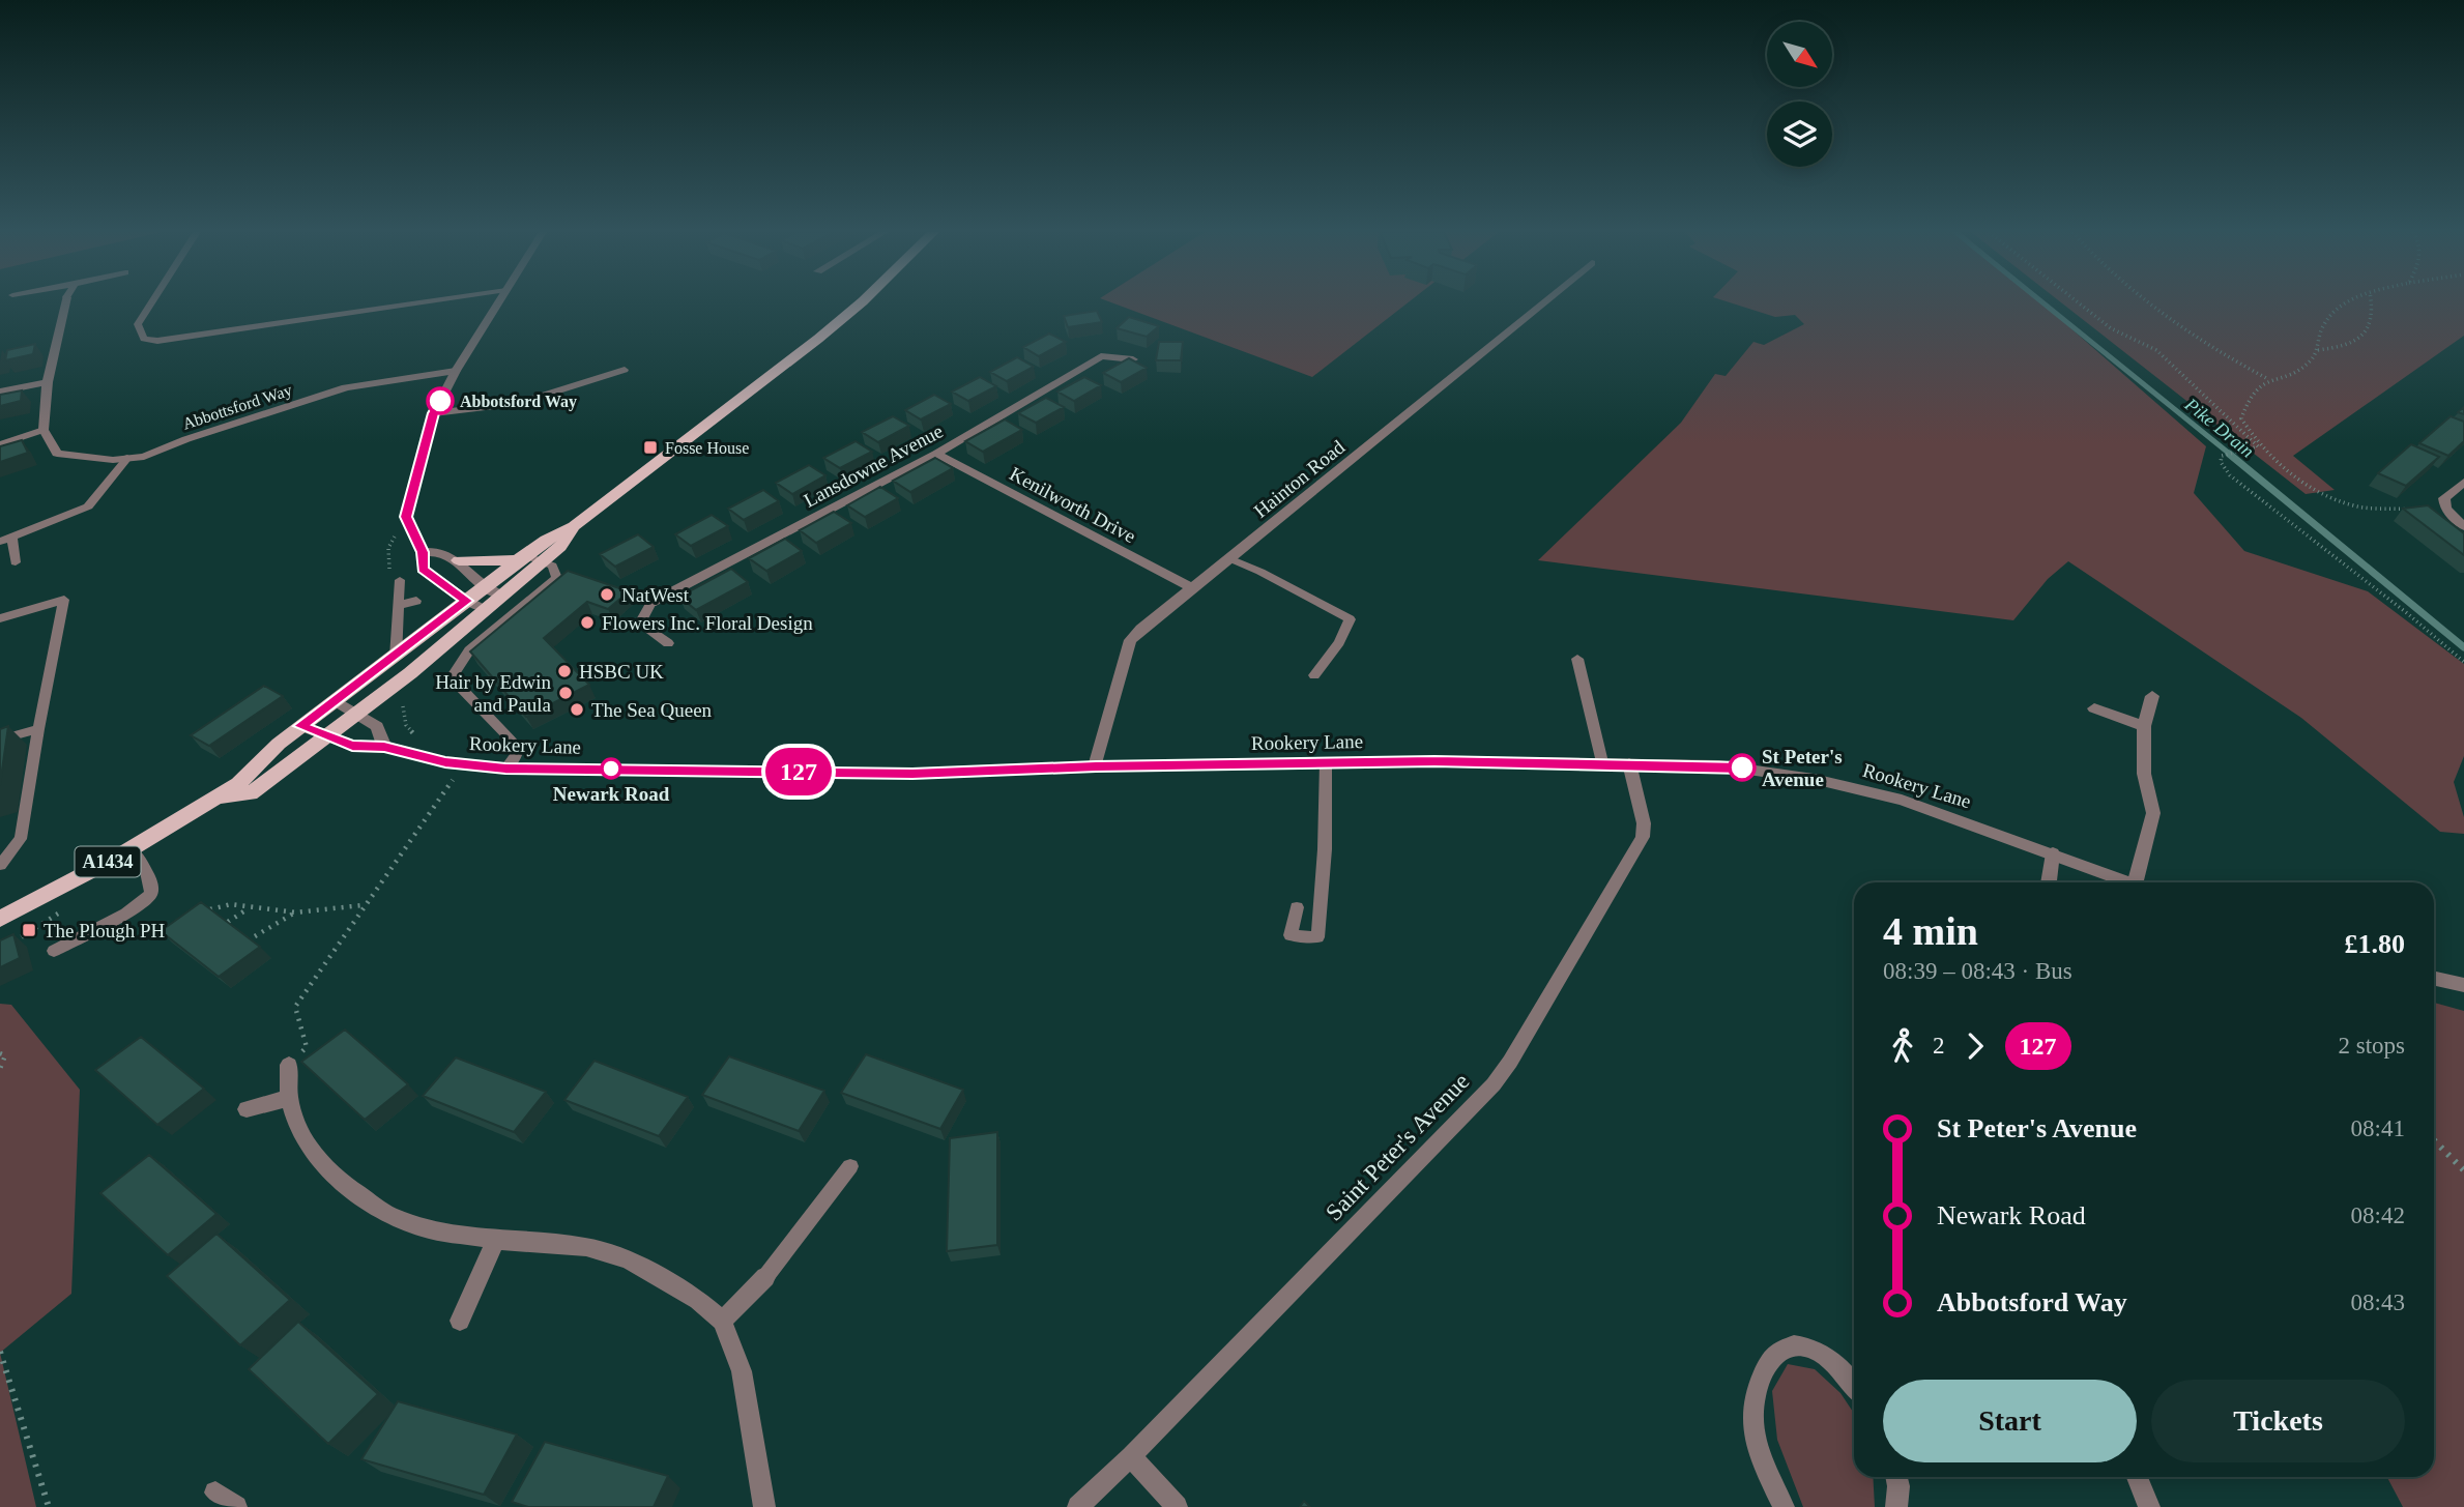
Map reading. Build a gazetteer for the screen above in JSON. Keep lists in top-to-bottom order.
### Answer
{
  "streets": {
    "main road": ["A1434"],
    "street": [
      "Abbottsford Way",
      "Lansdowne Avenue",
      "Hainton Road",
      "Kenilworth Drive",
      "Rookery Lane",
      "Saint Peter's Avenue"
    ]
  },
  "crossings": [
    ["Lansdowne Avenue", "Kenilworth Drive"],
    ["Hainton Road", "Kenilworth Drive"],
    ["Hainton Road", "Rookery Lane"],
    ["Rookery Lane", "A1434"],
    ["Rookery Lane", "Saint Peter's Avenue"]
  ],
  "water": ["Pike Drain"],
  "places": {
    "other": [
      "Abbotsford Way",
      "NatWest",
      "Flowers Inc. Floral Design",
      "HSBC UK",
      "Hair by Edwin and Paula",
      "The Sea Queen",
      "St Peter's Avenue",
      "Newark Road"
    ],
    "transit": ["Fosse House", "The Plough PH"]
  },
  "lines": ["bus line 127"],
  "north": "bottom right",
  "page": {
    "on_map": "127",
    "heading": ["4 min", "08:39 – 08:43 · Bus", "£1.80"],
    "legs": ["2", "127", "2 stops"],
    "list": [
      {
        "name": "St Peter's Avenue",
        "value": "08:41"
      },
      {
        "name": "Newark Road",
        "value": "08:42"
      },
      {
        "name": "Abbotsford Way",
        "value": "08:43"
      }
    ],
    "buttons": ["Start", "Tickets"]
  }
}
